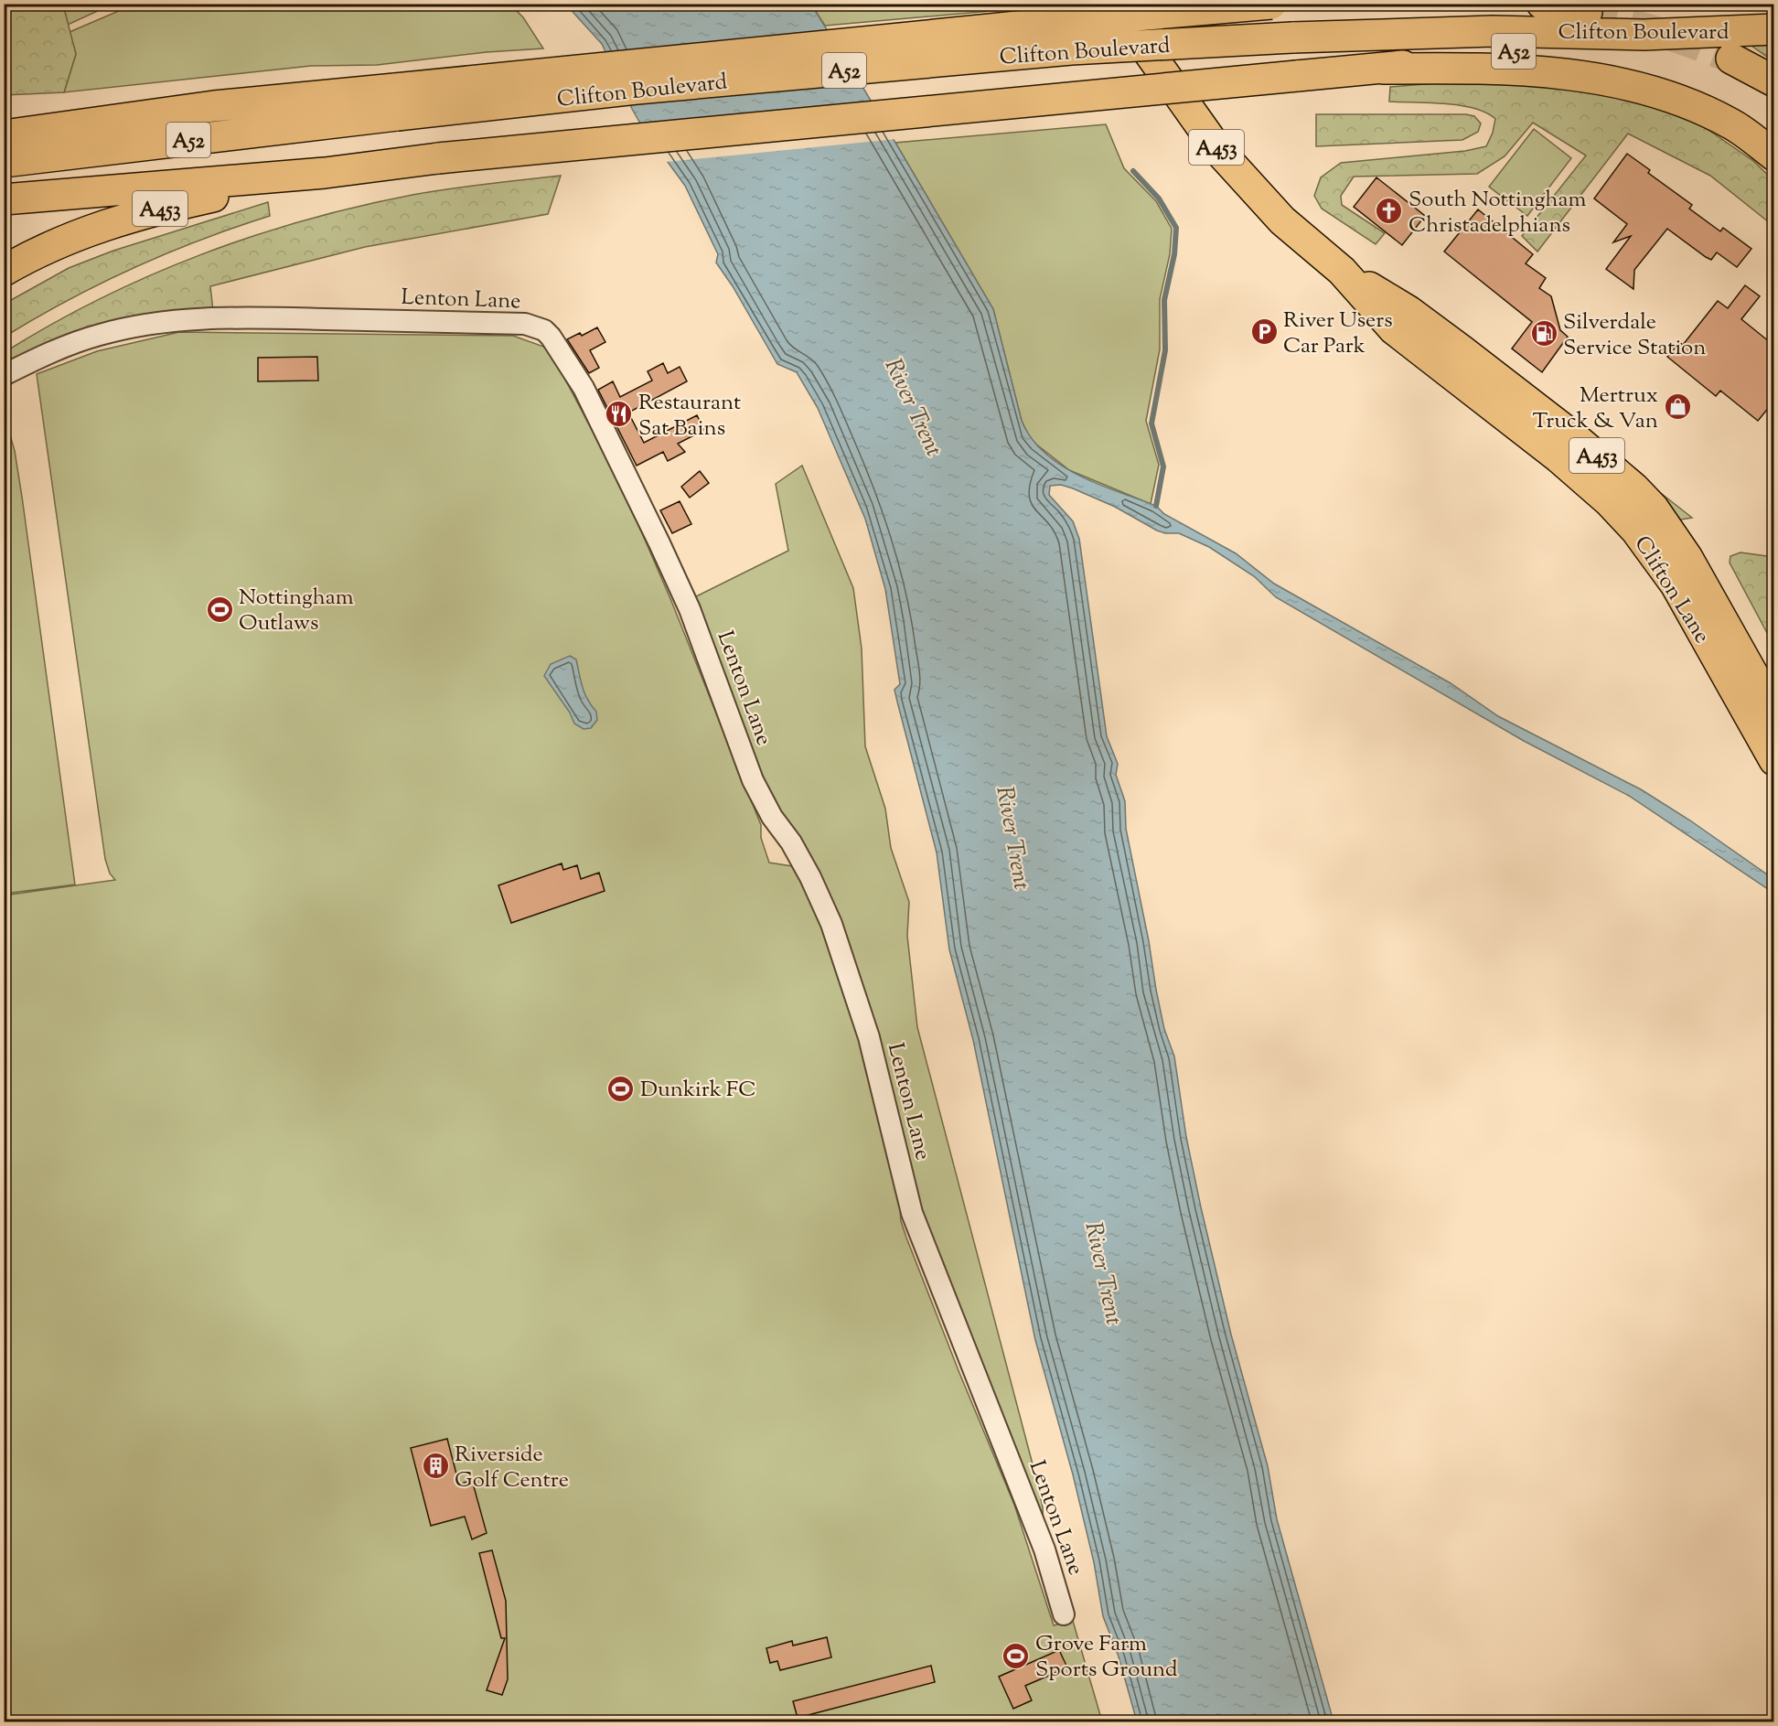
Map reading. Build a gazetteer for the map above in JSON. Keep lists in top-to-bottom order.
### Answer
{
  "streets": {
    "main road": [
      "Clifton Boulevard",
      "A52",
      "A453",
      "Clifton Lane"
    ],
    "street": ["Lenton Lane"]
  },
  "crossings": [
    ["Clifton Boulevard", "A52"],
    ["Clifton Boulevard", "A453"],
    ["A52", "A453"]
  ],
  "water": ["River Trent"],
  "places": {
    "church": ["South Nottingham Christadelphians"],
    "parking": ["River Users Car Park"],
    "fuel station": ["Silverdale Service Station"],
    "shop": ["Mertrux Truck & Van"],
    "restaurant": ["Restaurant Sat Bains"],
    "sports": ["Nottingham Outlaws", "Dunkirk FC", "Grove Farm Sports Ground"],
    "building": ["Riverside Golf Centre"]
  }
}
